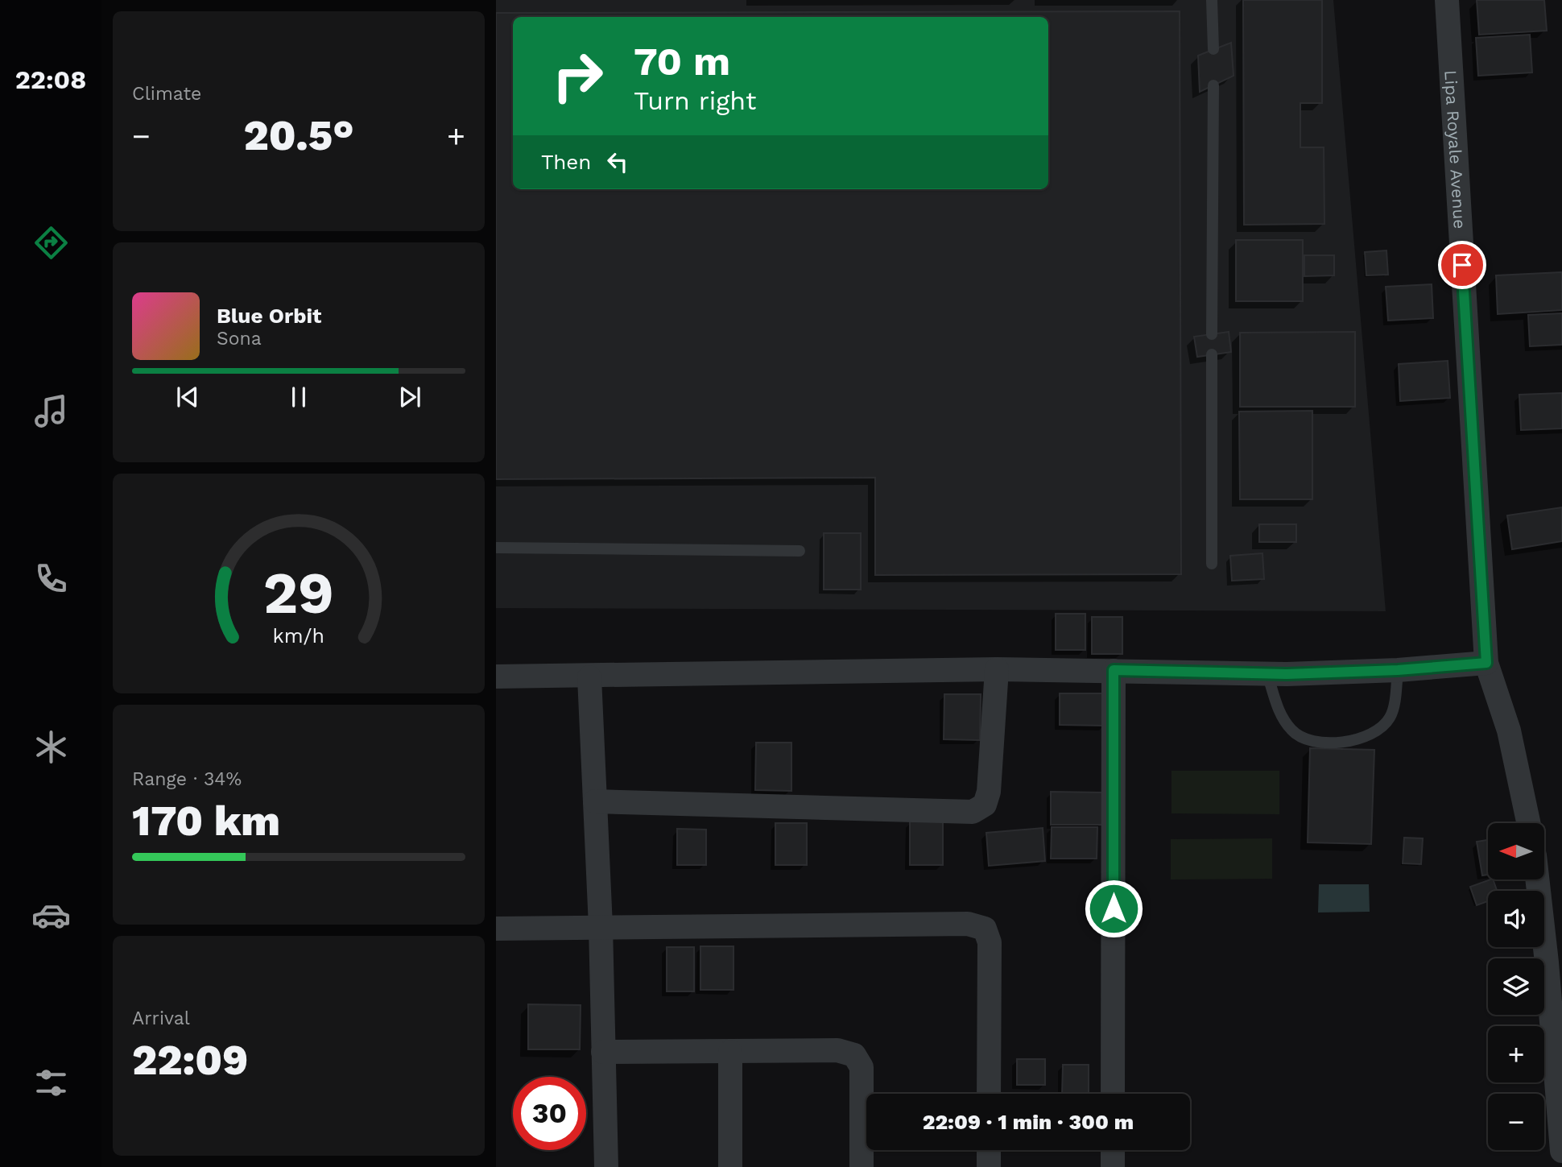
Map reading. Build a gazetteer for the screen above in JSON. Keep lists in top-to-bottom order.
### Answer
{
  "streets": {
    "street": ["Lipa Royale Avenue"]
  },
  "north": "left",
  "page": {
    "tabs": "22:08",
    "tile": [
      "Climate",
      ["Range · 34%", "170 km"],
      ["Arrival", "22:09"]
    ],
    "turn": ["70 m", "Turn right"],
    "heat": ["−", "20.5°", "+"],
    "then": "Then",
    "song": ["Blue Orbit", "Sona"],
    "map_buttons": ["+", "−"],
    "limit": "30",
    "trip": "22:09 · 1 min · 300 m",
    "gauge": ["29", "km/h"]
  }
}
